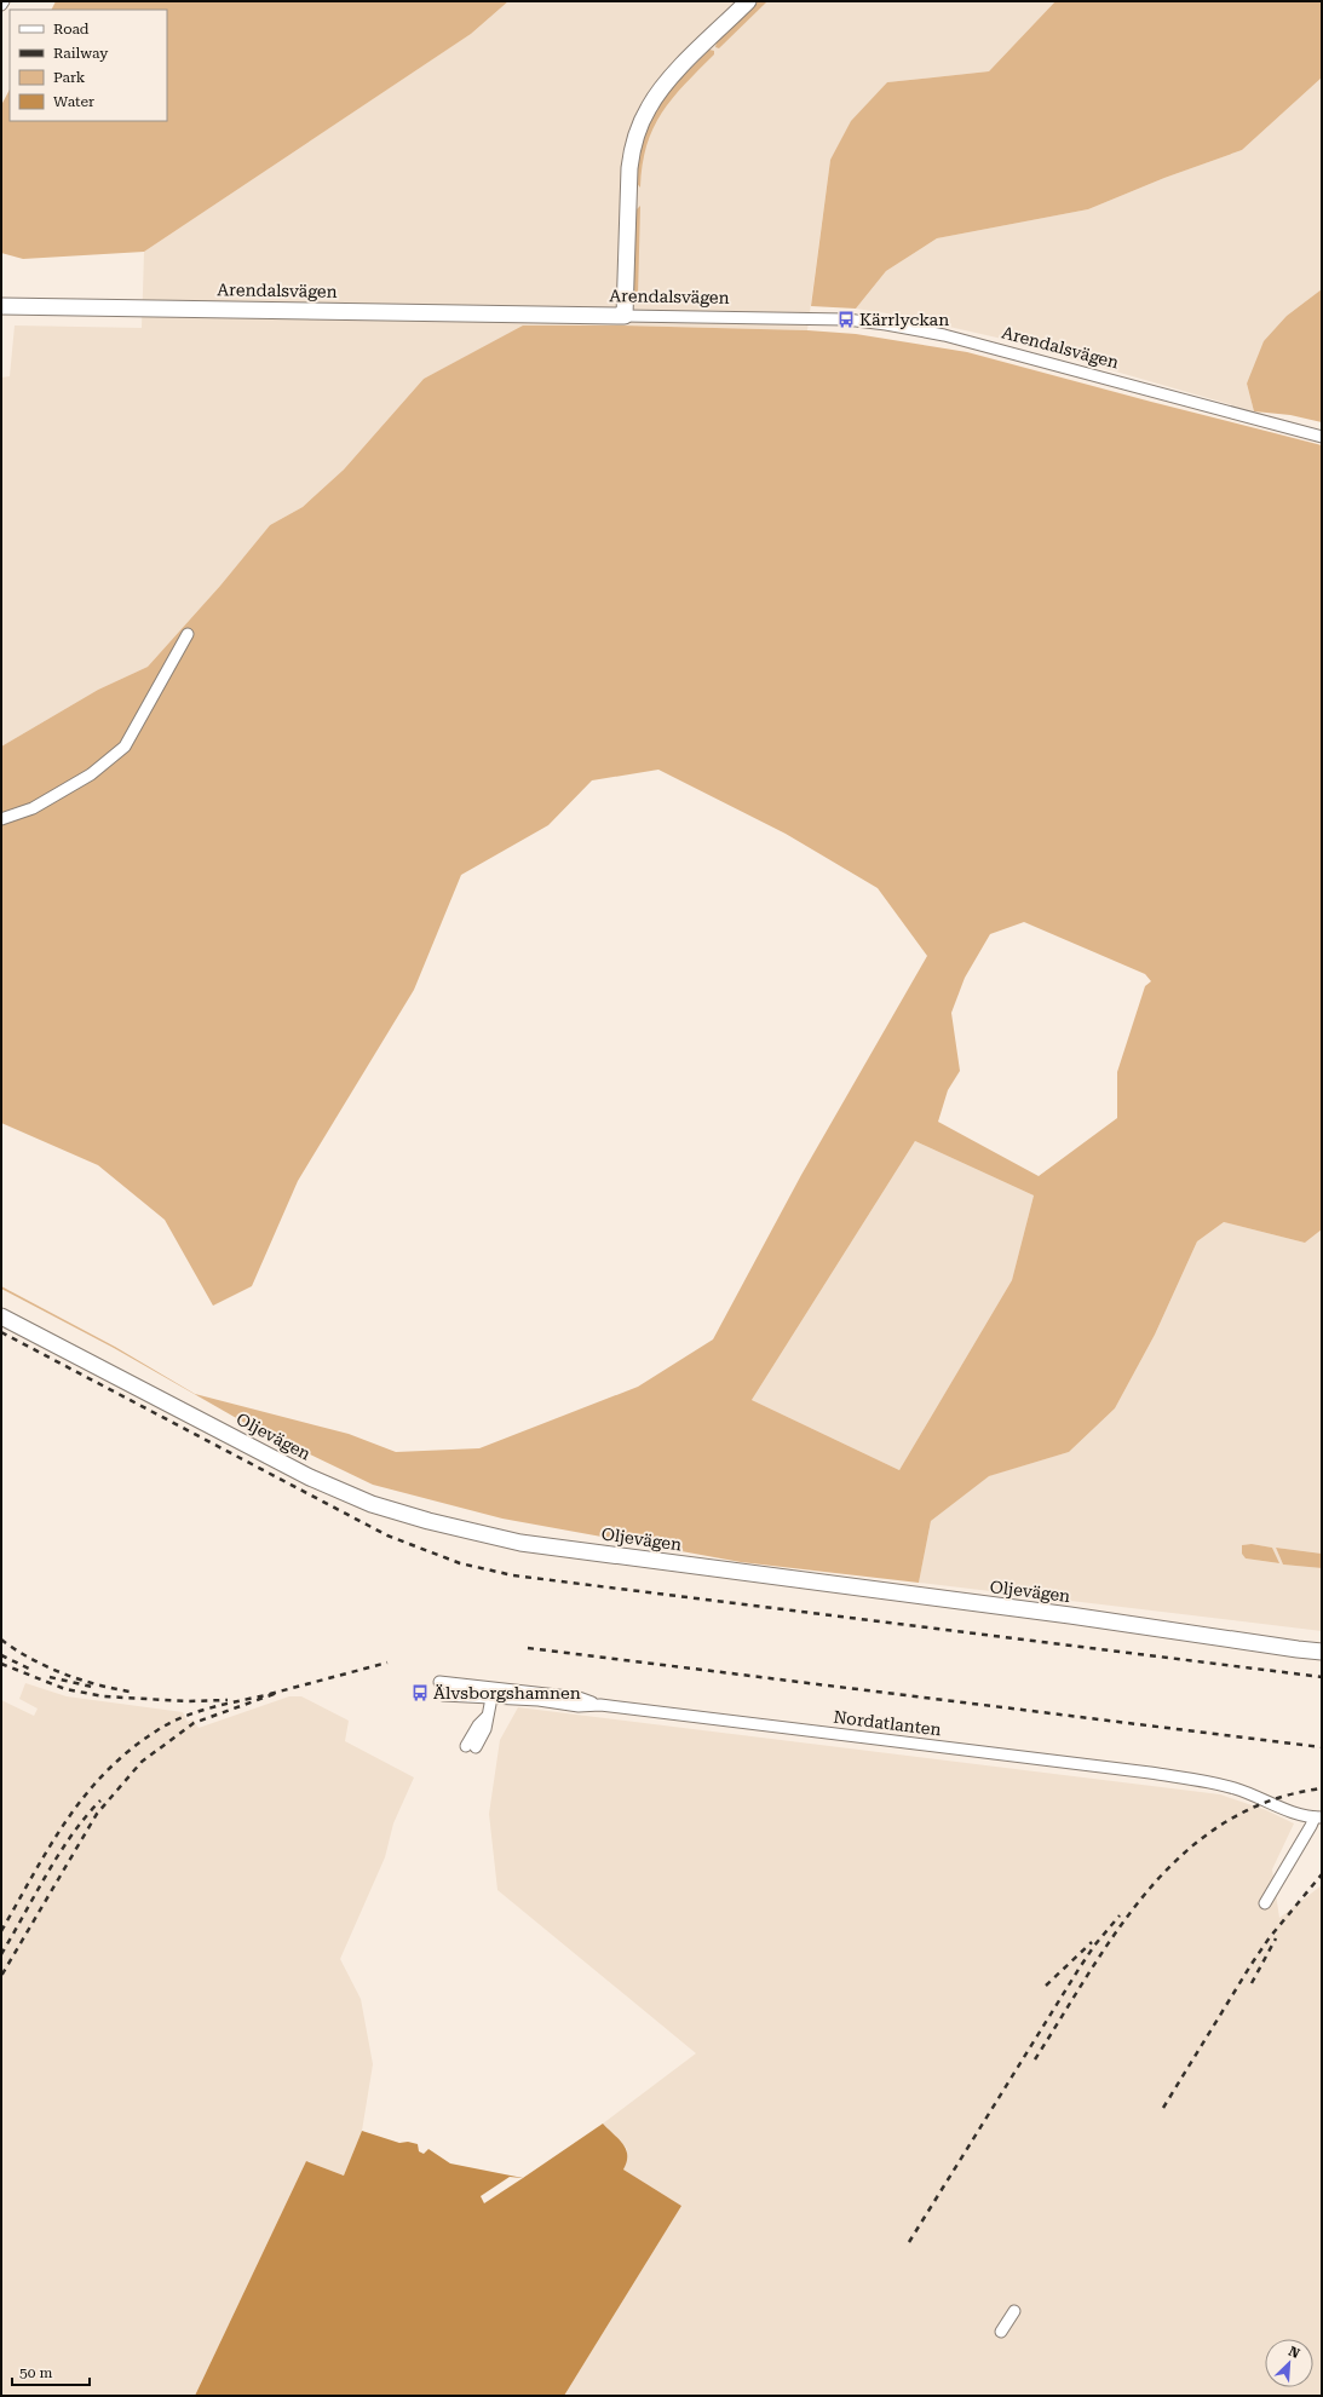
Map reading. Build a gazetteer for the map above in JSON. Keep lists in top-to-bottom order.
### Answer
{
  "streets": {
    "street": ["Arendalsvägen", "Oljevägen", "Nordatlanten"]
  },
  "places": {
    "bus stop": ["Kärrlyckan", "Älvsborgshamnen"]
  },
  "legend": [
    "Road",
    "Railway",
    "Park",
    "Water"
  ],
  "scale_bar": "50 m",
  "north": "top right"
}
